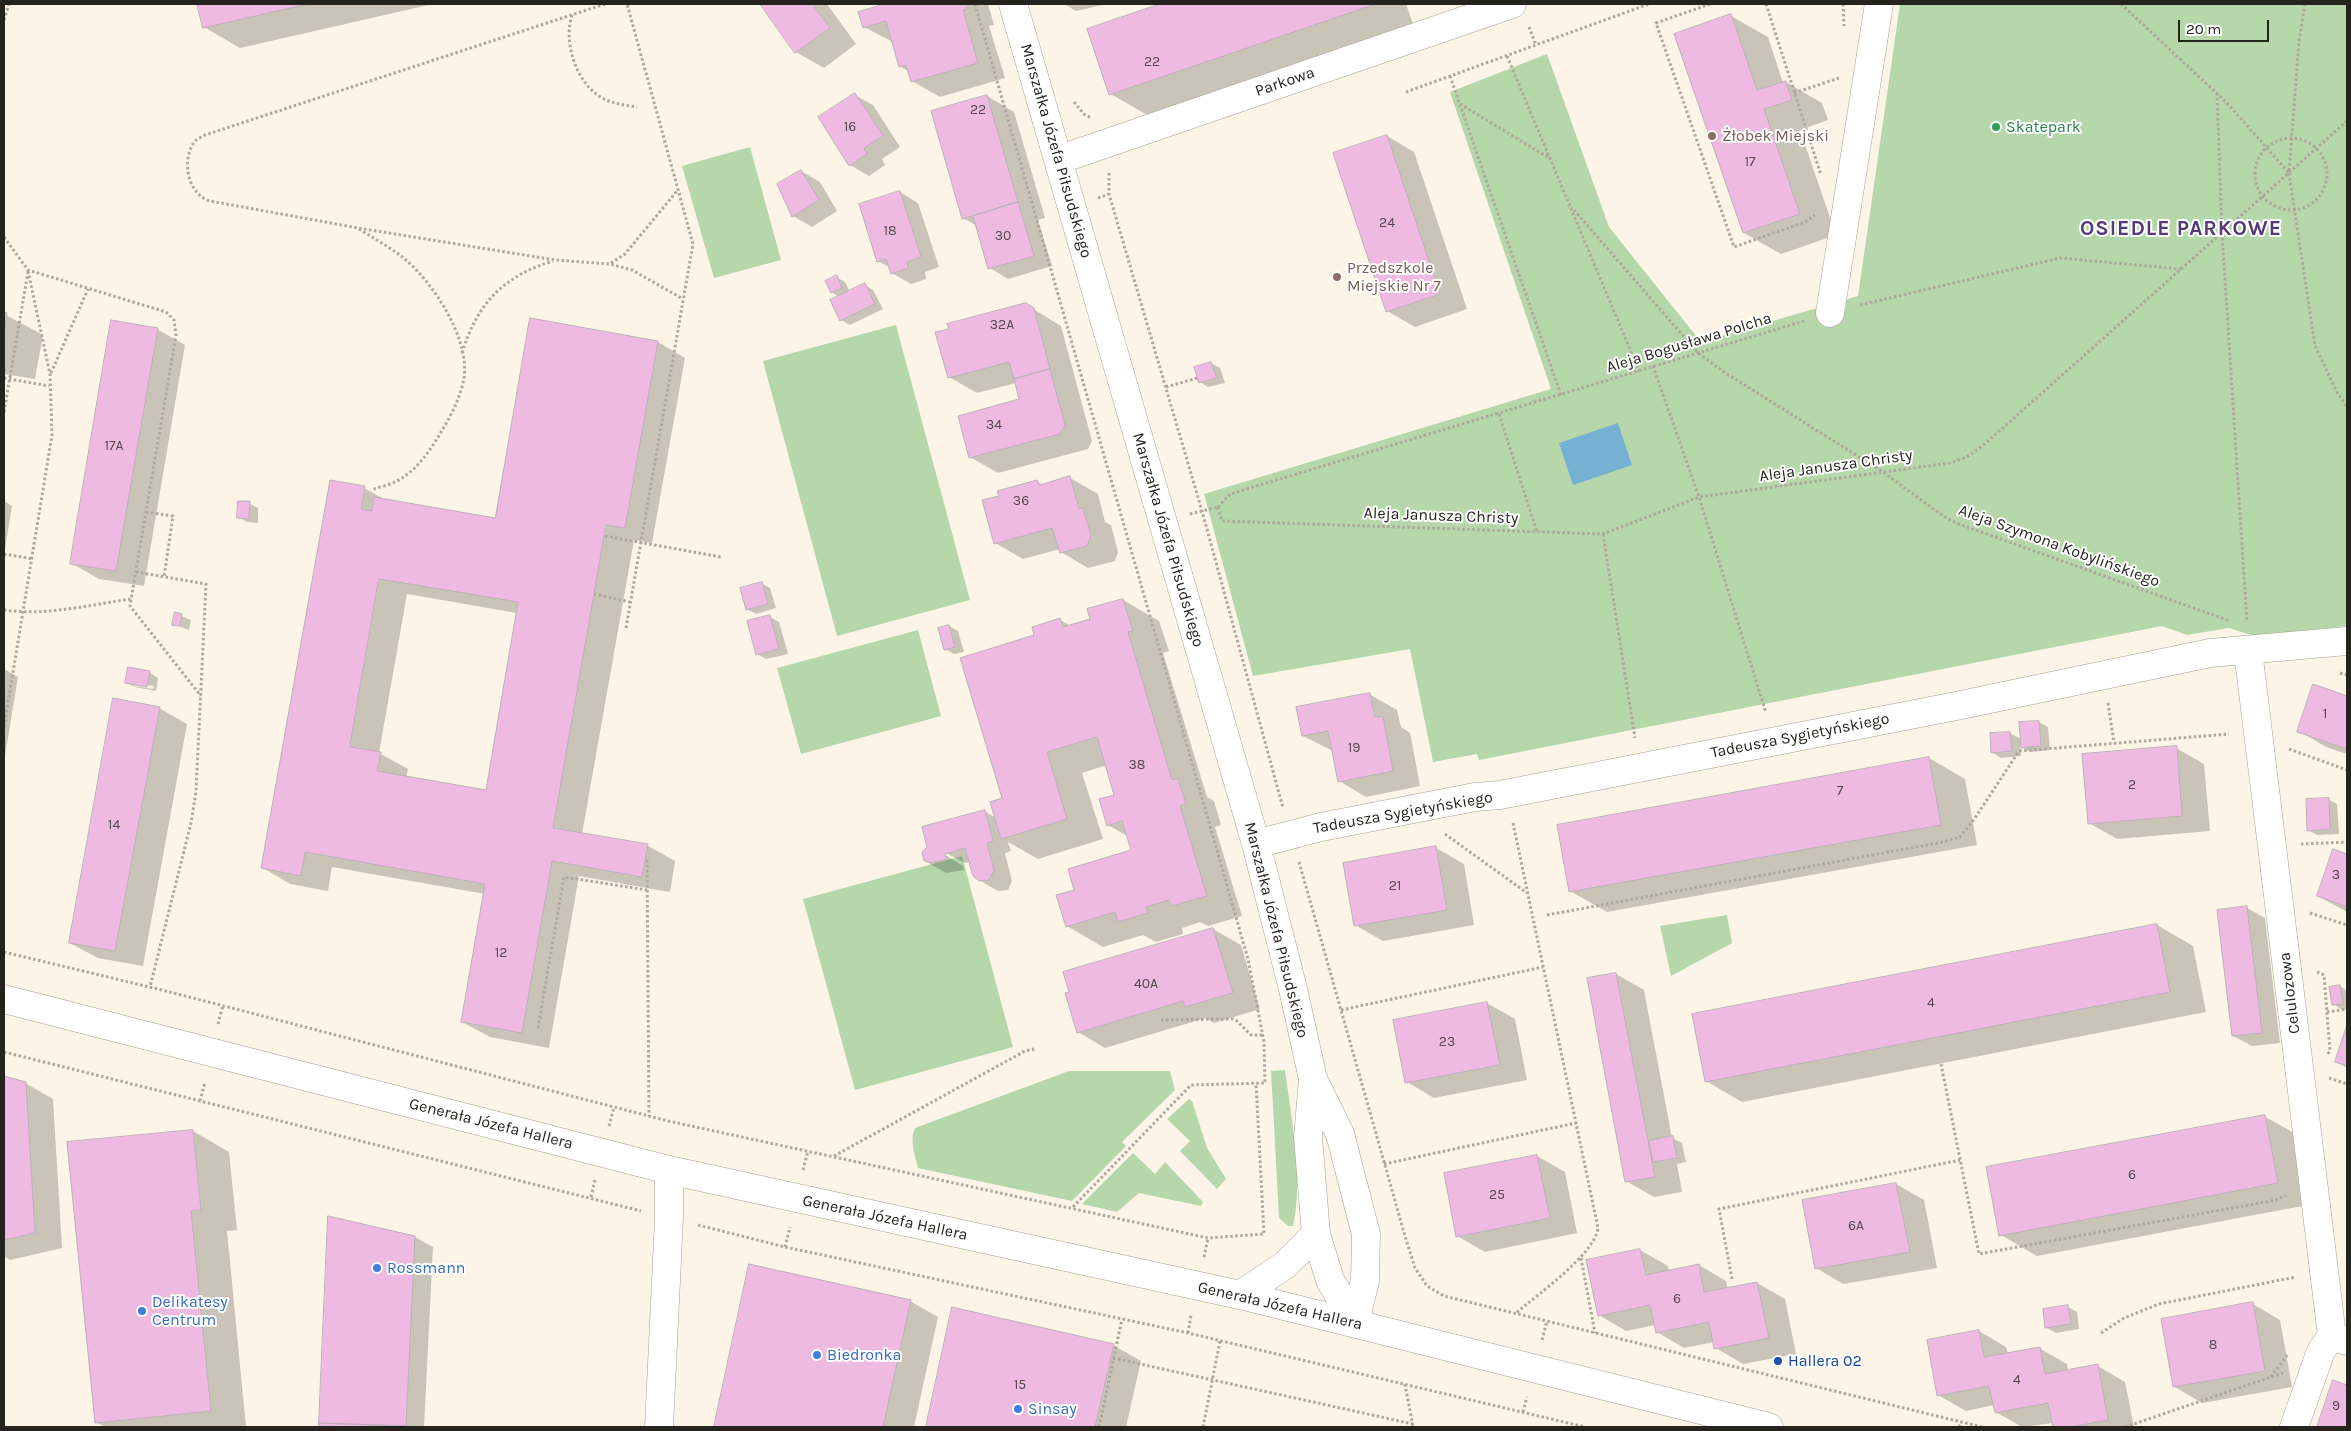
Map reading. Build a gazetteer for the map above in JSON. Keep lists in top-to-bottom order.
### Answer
{
  "streets": {
    "street": [
      "Parkowa",
      "Marszałka Józefa Piłsudskiego",
      "Tadeusza Sygietyńskiego",
      "Celulozowa",
      "Generała Józefa Hallera"
    ],
    "path": ["Aleja Bogusława Polcha", "Aleja Janusza Christy", "Aleja Szymona Kobylińskiego"]
  },
  "crossings": [
    ["Parkowa", "Marszałka Józefa Piłsudskiego"],
    ["Marszałka Józefa Piłsudskiego", "Tadeusza Sygietyńskiego"],
    ["Marszałka Józefa Piłsudskiego", "Generała Józefa Hallera"],
    ["Aleja Bogusława Polcha", "Aleja Janusza Christy"],
    ["Aleja Bogusława Polcha", "Aleja Szymona Kobylińskiego"],
    ["Aleja Janusza Christy", "Aleja Szymona Kobylińskiego"],
    ["Aleja Szymona Kobylińskiego", "Tadeusza Sygietyńskiego"],
    ["Aleja Szymona Kobylińskiego", "Celulozowa"],
    ["Tadeusza Sygietyńskiego", "Celulozowa"]
  ],
  "districts": ["OSIEDLE PARKOWE"],
  "places": [
    "Skatepark",
    "Żłobek Miejski",
    "Przedszkole Miejskie Nr 7",
    "Rossmann",
    "Delikatesy Centrum",
    "Biedronka",
    "Hallera 02",
    "Sinsay"
  ],
  "house_numbers": [
    "22",
    "22",
    "16",
    "17",
    "24",
    "18",
    "30",
    "32A",
    "34",
    "17A",
    "36",
    "1",
    "19",
    "38",
    "2",
    "7",
    "14",
    "3",
    "21",
    "12",
    "40A",
    "4",
    "23",
    "6",
    "25",
    "6A",
    "6",
    "8",
    "4",
    "15",
    "9"
  ],
  "scale_bar": "20 m"
}
